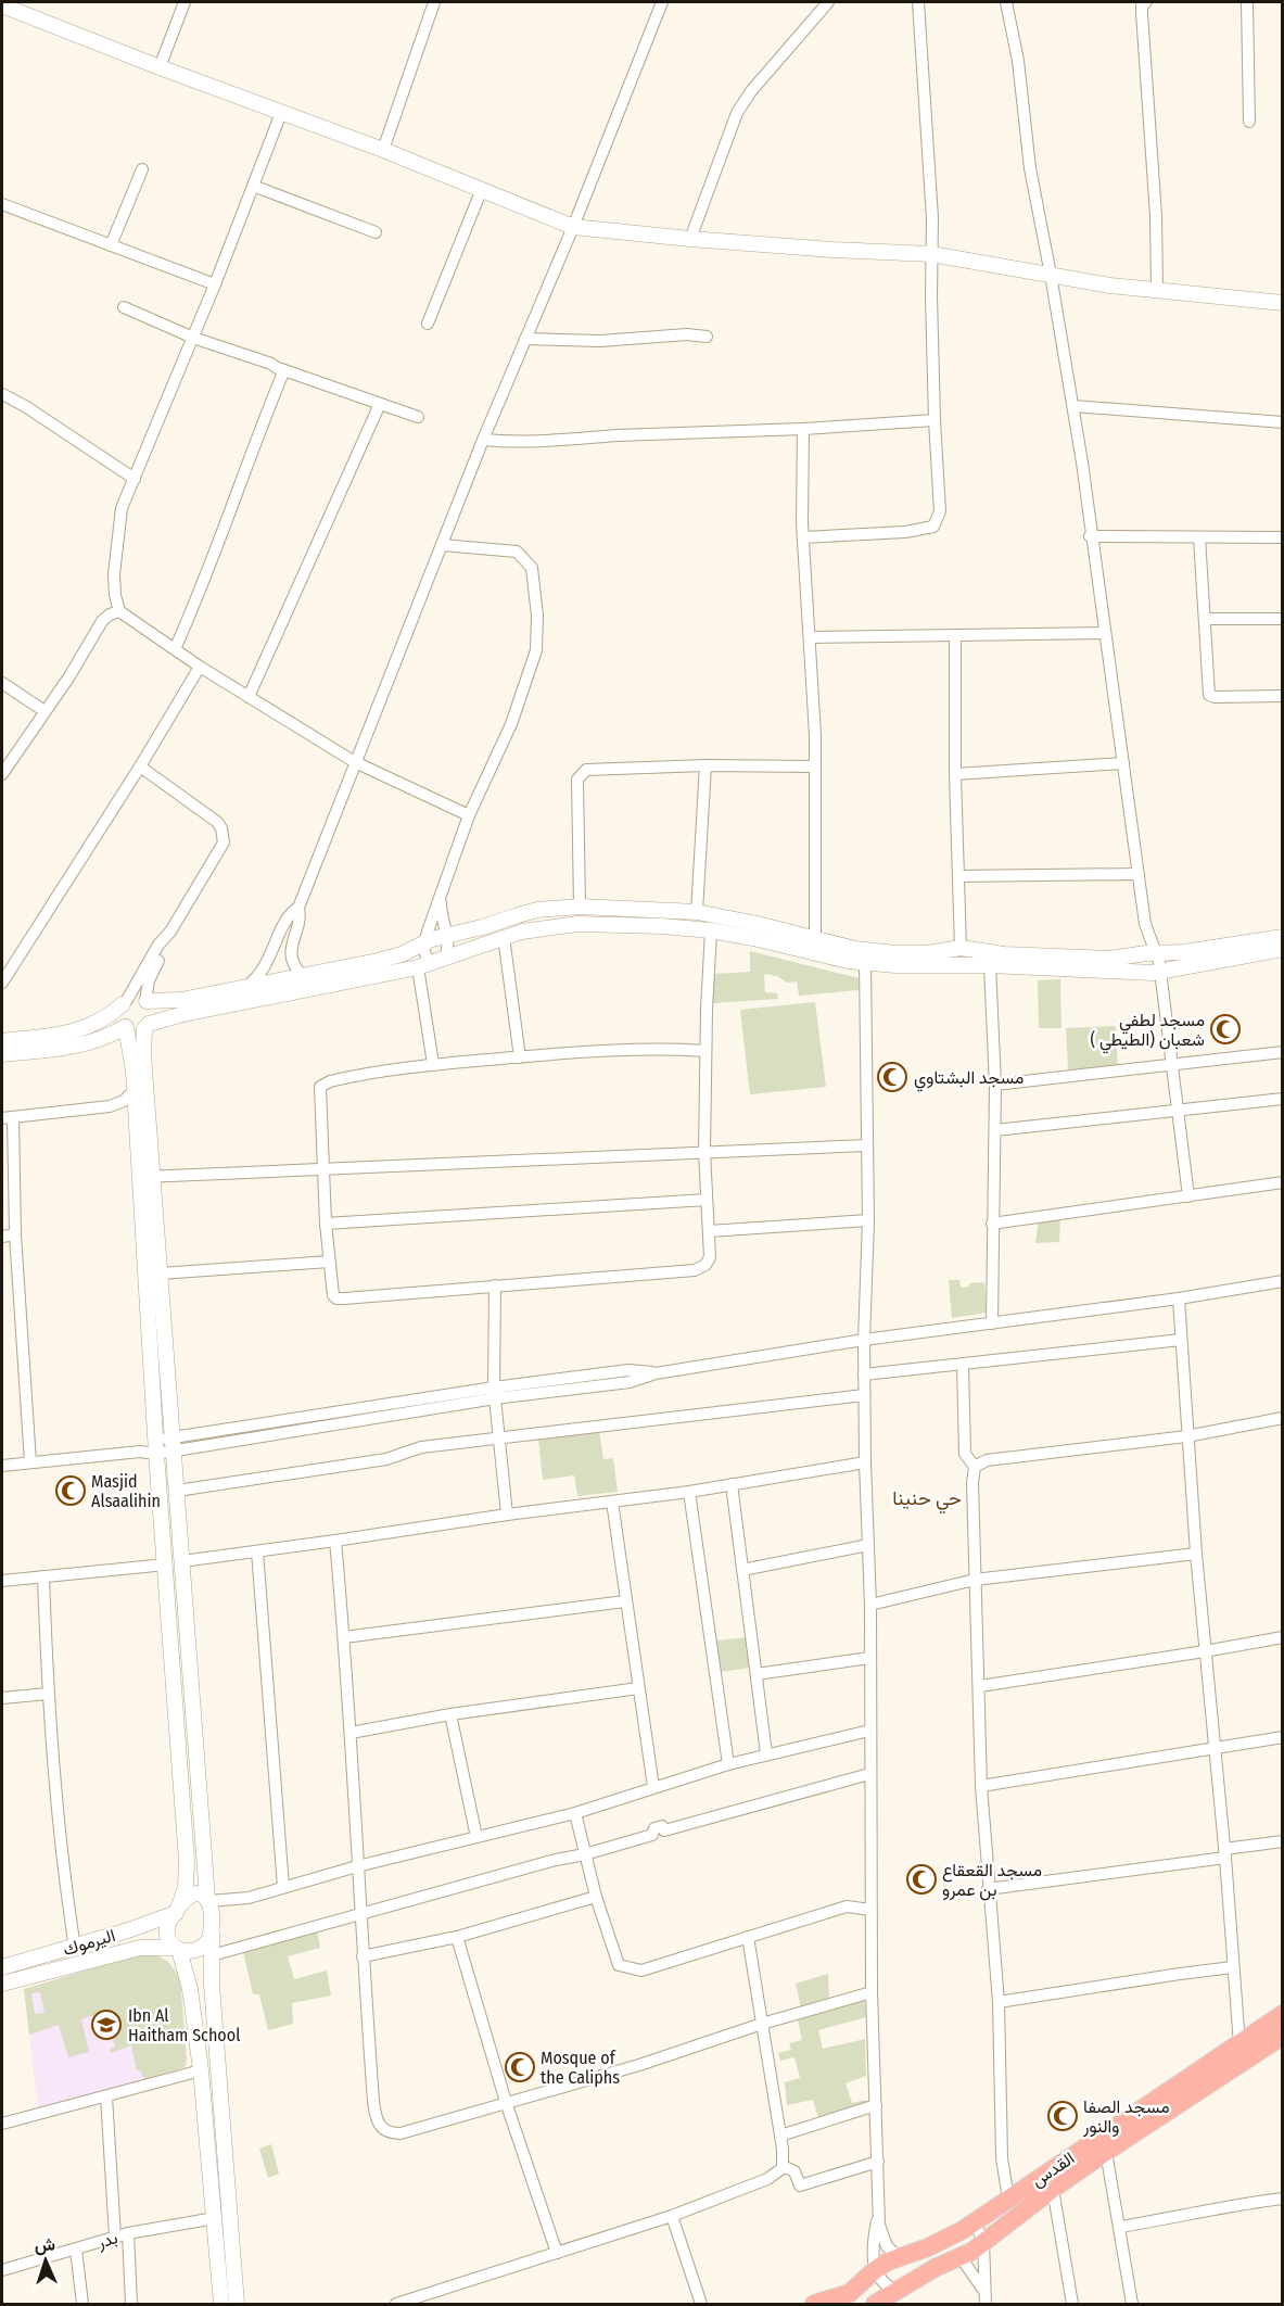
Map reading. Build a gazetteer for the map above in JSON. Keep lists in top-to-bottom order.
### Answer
{
  "streets": {
    "main road": ["القدس"],
    "street": ["اليرموك", "بدر"]
  },
  "districts": ["حي حنينا"],
  "places": {
    "mosque": [
      "مسجد لطفي شعبان (الطيطي )",
      "مسجد البشتاوي",
      "Masjid Alsaalihin",
      "مسجد القعقاع بن عمرو",
      "Mosque of the Caliphs",
      "مسجد الصفا والنور"
    ],
    "school or university": ["Ibn Al Haitham School"]
  },
  "north": "top"
}
